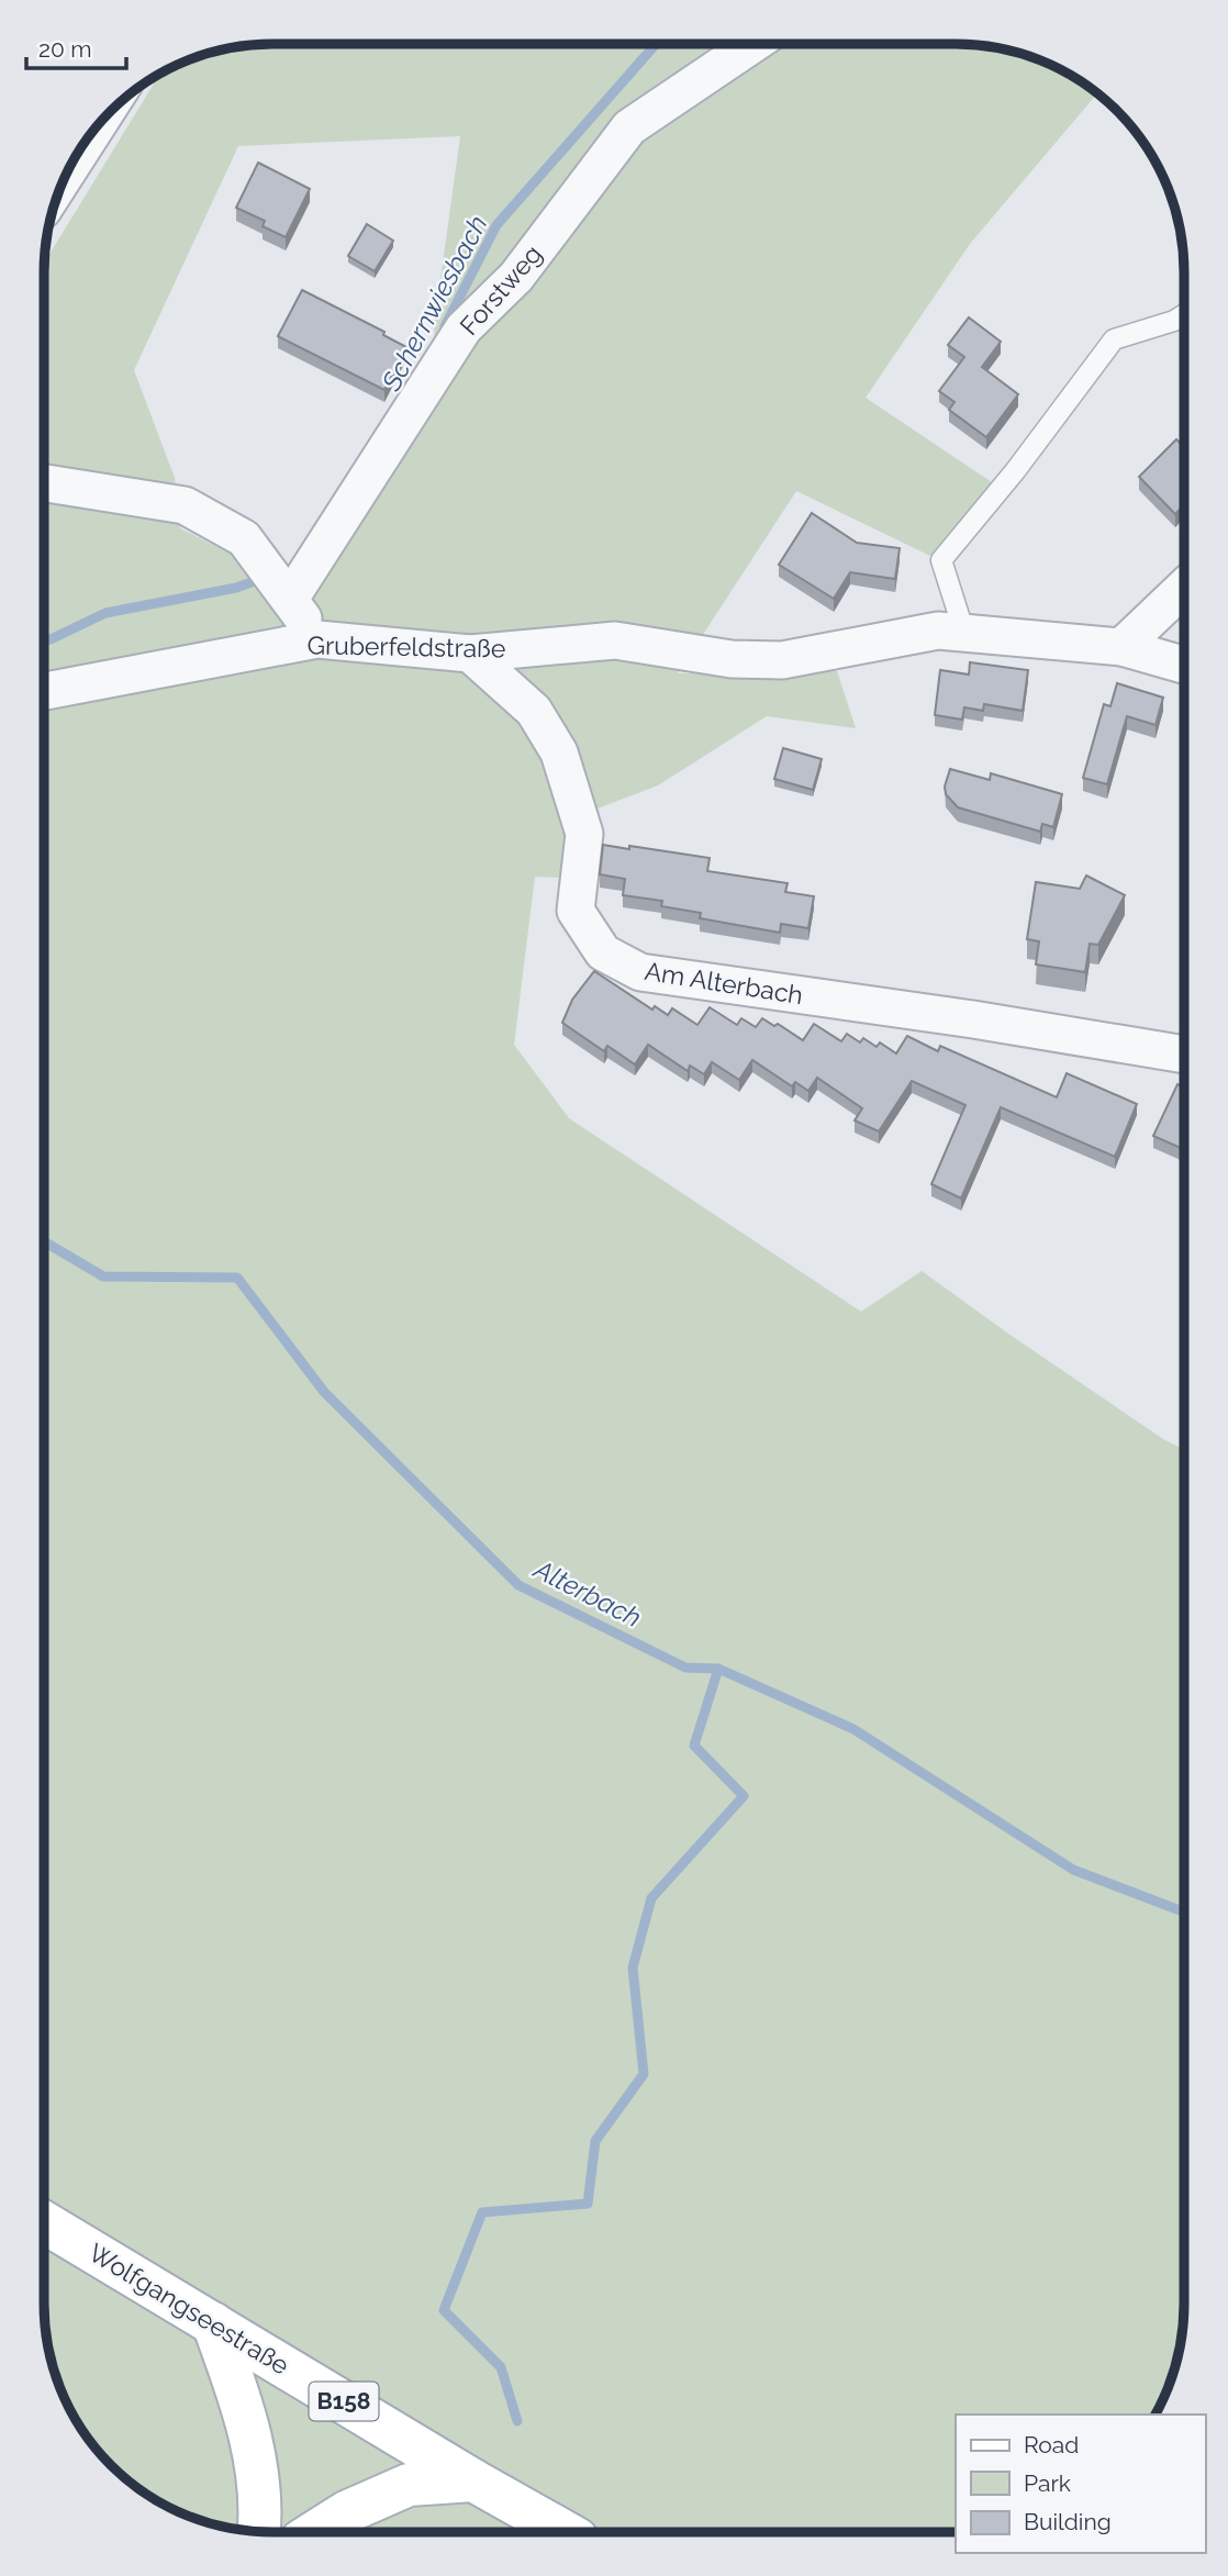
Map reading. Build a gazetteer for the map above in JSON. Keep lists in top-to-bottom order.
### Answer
{
  "streets": {
    "main road": ["Wolfgangseestraße", "B158"],
    "street": ["Forstweg", "Gruberfeldstraße", "Am Alterbach"]
  },
  "crossings": [
    ["Gruberfeldstraße", "Am Alterbach"]
  ],
  "water": ["Schernwiesbach", "Alterbach"],
  "legend": ["Road", "Park", "Building"],
  "scale_bar": "20 m"
}
